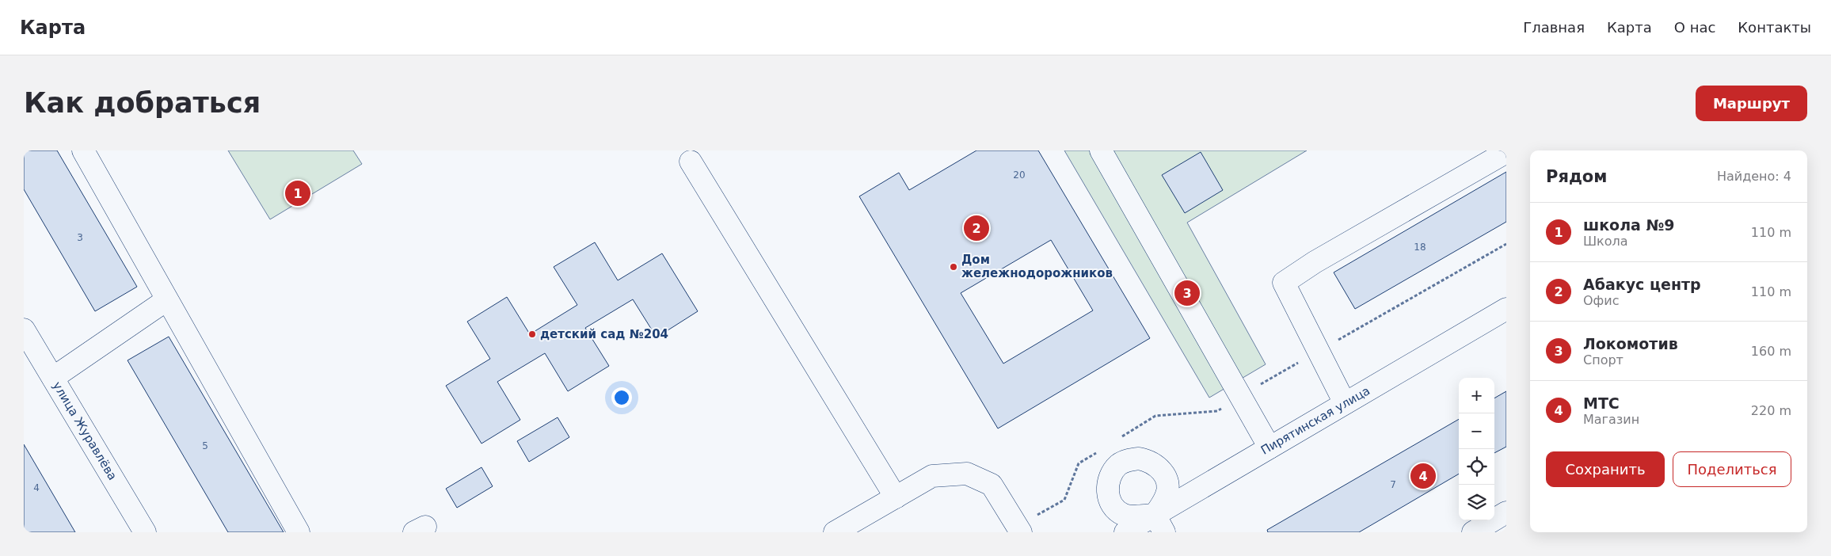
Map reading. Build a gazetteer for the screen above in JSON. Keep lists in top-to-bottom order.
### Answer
{
  "streets": {
    "street": ["Пирятинская улица", "улица Журавлёва"]
  },
  "places": ["Дом жележнодорожников", "детский сад №204"],
  "house_numbers": [
    "20",
    "3",
    "18",
    "5",
    "7",
    "4"
  ],
  "page": {
    "header": "Карта",
    "nav": [
      "Главная",
      "Карта",
      "О нас",
      "Контакты"
    ],
    "buttons": [
      "Маршрут",
      ["Сохранить", "Поделиться"]
    ],
    "title": "Как добраться",
    "heading": ["Рядом", "Найдено: 4"],
    "pins": [
      "1",
      "2",
      "3",
      "4"
    ],
    "list": [
      {
        "mark": "1",
        "name": "школа №9",
        "note": "Школа",
        "value": "110 m"
      },
      {
        "mark": "2",
        "name": "Абакус центр",
        "note": "Офис",
        "value": "110 m"
      },
      {
        "mark": "3",
        "name": "Локомотив",
        "note": "Спорт",
        "value": "160 m"
      },
      {
        "mark": "4",
        "name": "МТС",
        "note": "Магазин",
        "value": "220 m"
      }
    ],
    "map_buttons": ["+", "−"]
  }
}
